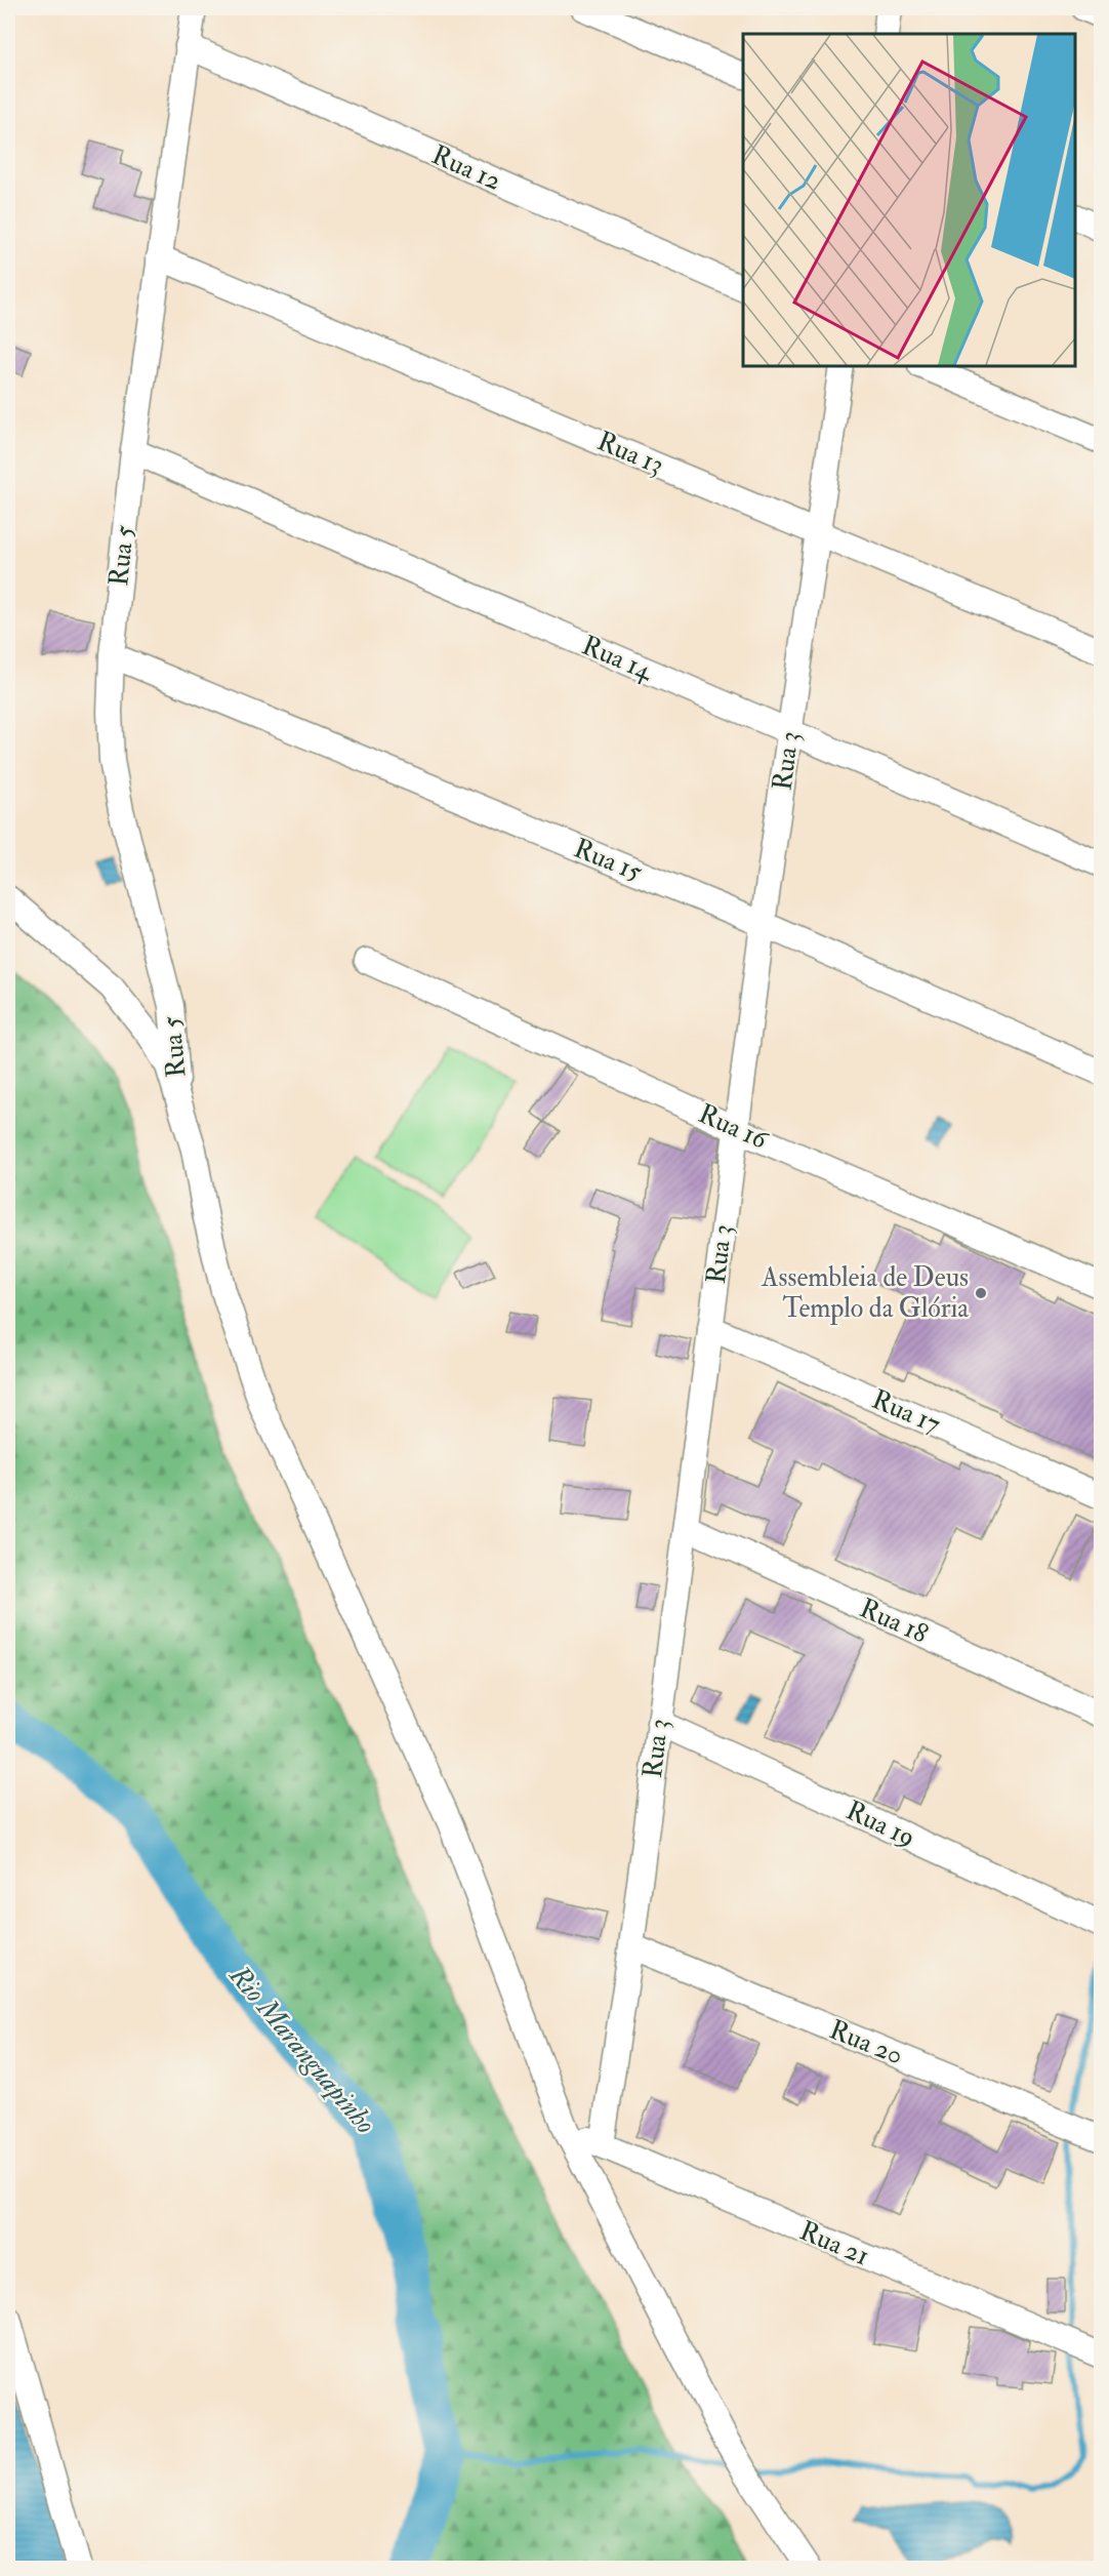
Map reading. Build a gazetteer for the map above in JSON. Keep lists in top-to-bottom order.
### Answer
{
  "streets": {
    "street": [
      "Rua 12",
      "Rua 13",
      "Rua 5",
      "Rua 14",
      "Rua 3",
      "Rua 15",
      "Rua 16",
      "Rua 17",
      "Rua 18",
      "Rua 19",
      "Rua 20",
      "Rua 21"
    ]
  },
  "crossings": [
    ["Rua 12", "Rua 5"],
    ["Rua 13", "Rua 5"],
    ["Rua 13", "Rua 3"],
    ["Rua 5", "Rua 14"],
    ["Rua 5", "Rua 15"],
    ["Rua 14", "Rua 3"],
    ["Rua 3", "Rua 15"],
    ["Rua 3", "Rua 16"],
    ["Rua 3", "Rua 17"],
    ["Rua 3", "Rua 18"],
    ["Rua 3", "Rua 19"],
    ["Rua 3", "Rua 20"],
    ["Rua 3", "Rua 21"]
  ],
  "water": ["Rio Maranguapinho"],
  "places": ["Assembleia de Deus Templo da Glória"]
}
